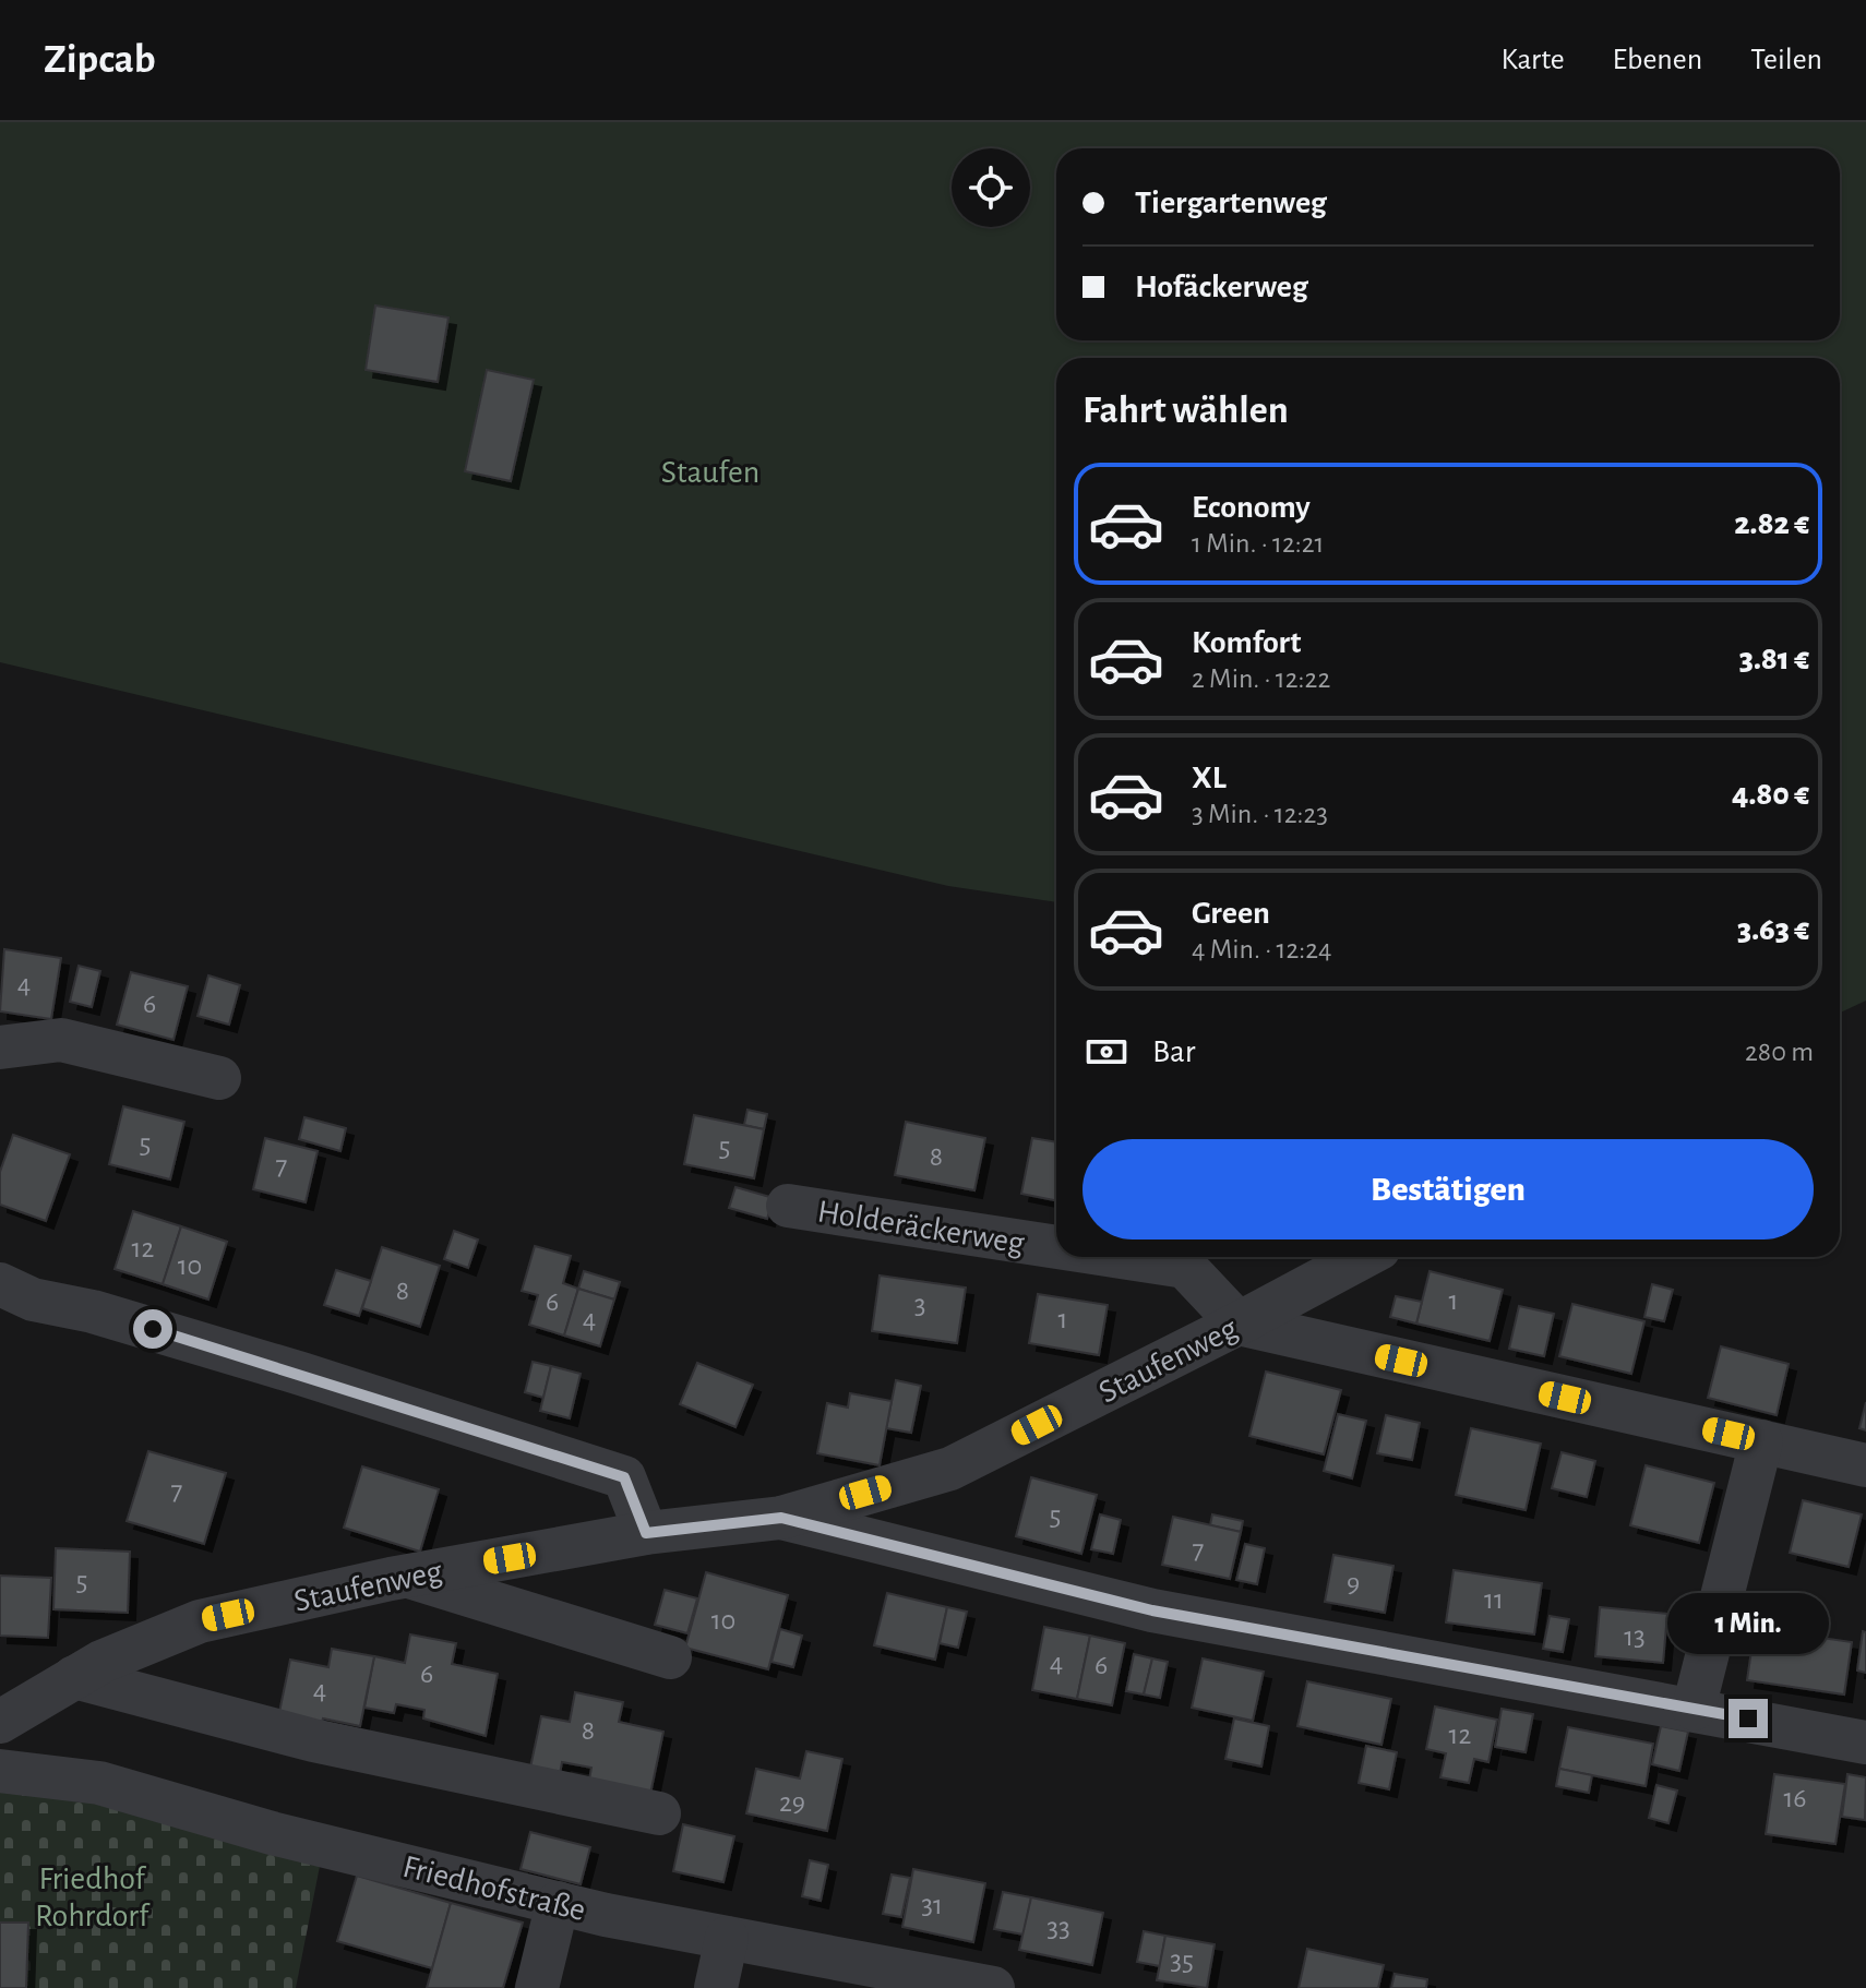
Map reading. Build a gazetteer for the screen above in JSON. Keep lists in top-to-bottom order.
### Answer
{
  "streets": {
    "street": ["Holderäckerweg", "Staufenweg", "Friedhofstraße"]
  },
  "crossings": [
    ["Holderäckerweg", "Staufenweg"]
  ],
  "parks": ["Staufen", "Friedhof Rohrdorf"],
  "house_numbers": [
    "4",
    "6",
    "5",
    "5",
    "8",
    "7",
    "12",
    "10",
    "8",
    "1",
    "6",
    "3",
    "4",
    "1",
    "7",
    "5",
    "7",
    "5",
    "9",
    "11",
    "10",
    "13",
    "4",
    "6",
    "6",
    "4",
    "8",
    "12",
    "16",
    "29",
    "31",
    "33",
    "35"
  ],
  "page": {
    "header": "Zipcab",
    "nav": ["Karte", "Ebenen", "Teilen"],
    "banner": ["Tiergartenweg", "Hofäckerweg"],
    "heading": "Fahrt wählen",
    "list": [
      {
        "name": "Economy",
        "note": "1 Min. · 12:21",
        "value": "2.82 €"
      },
      {
        "name": "Komfort",
        "note": "2 Min. · 12:22",
        "value": "3.81 €"
      },
      {
        "name": "XL",
        "note": "3 Min. · 12:23",
        "value": "4.80 €"
      },
      {
        "name": "Green",
        "note": "4 Min. · 12:24",
        "value": "3.63 €"
      }
    ],
    "pay": ["Bar", "280 m"],
    "buttons": "Bestätigen",
    "bubble": "1 Min."
  }
}
